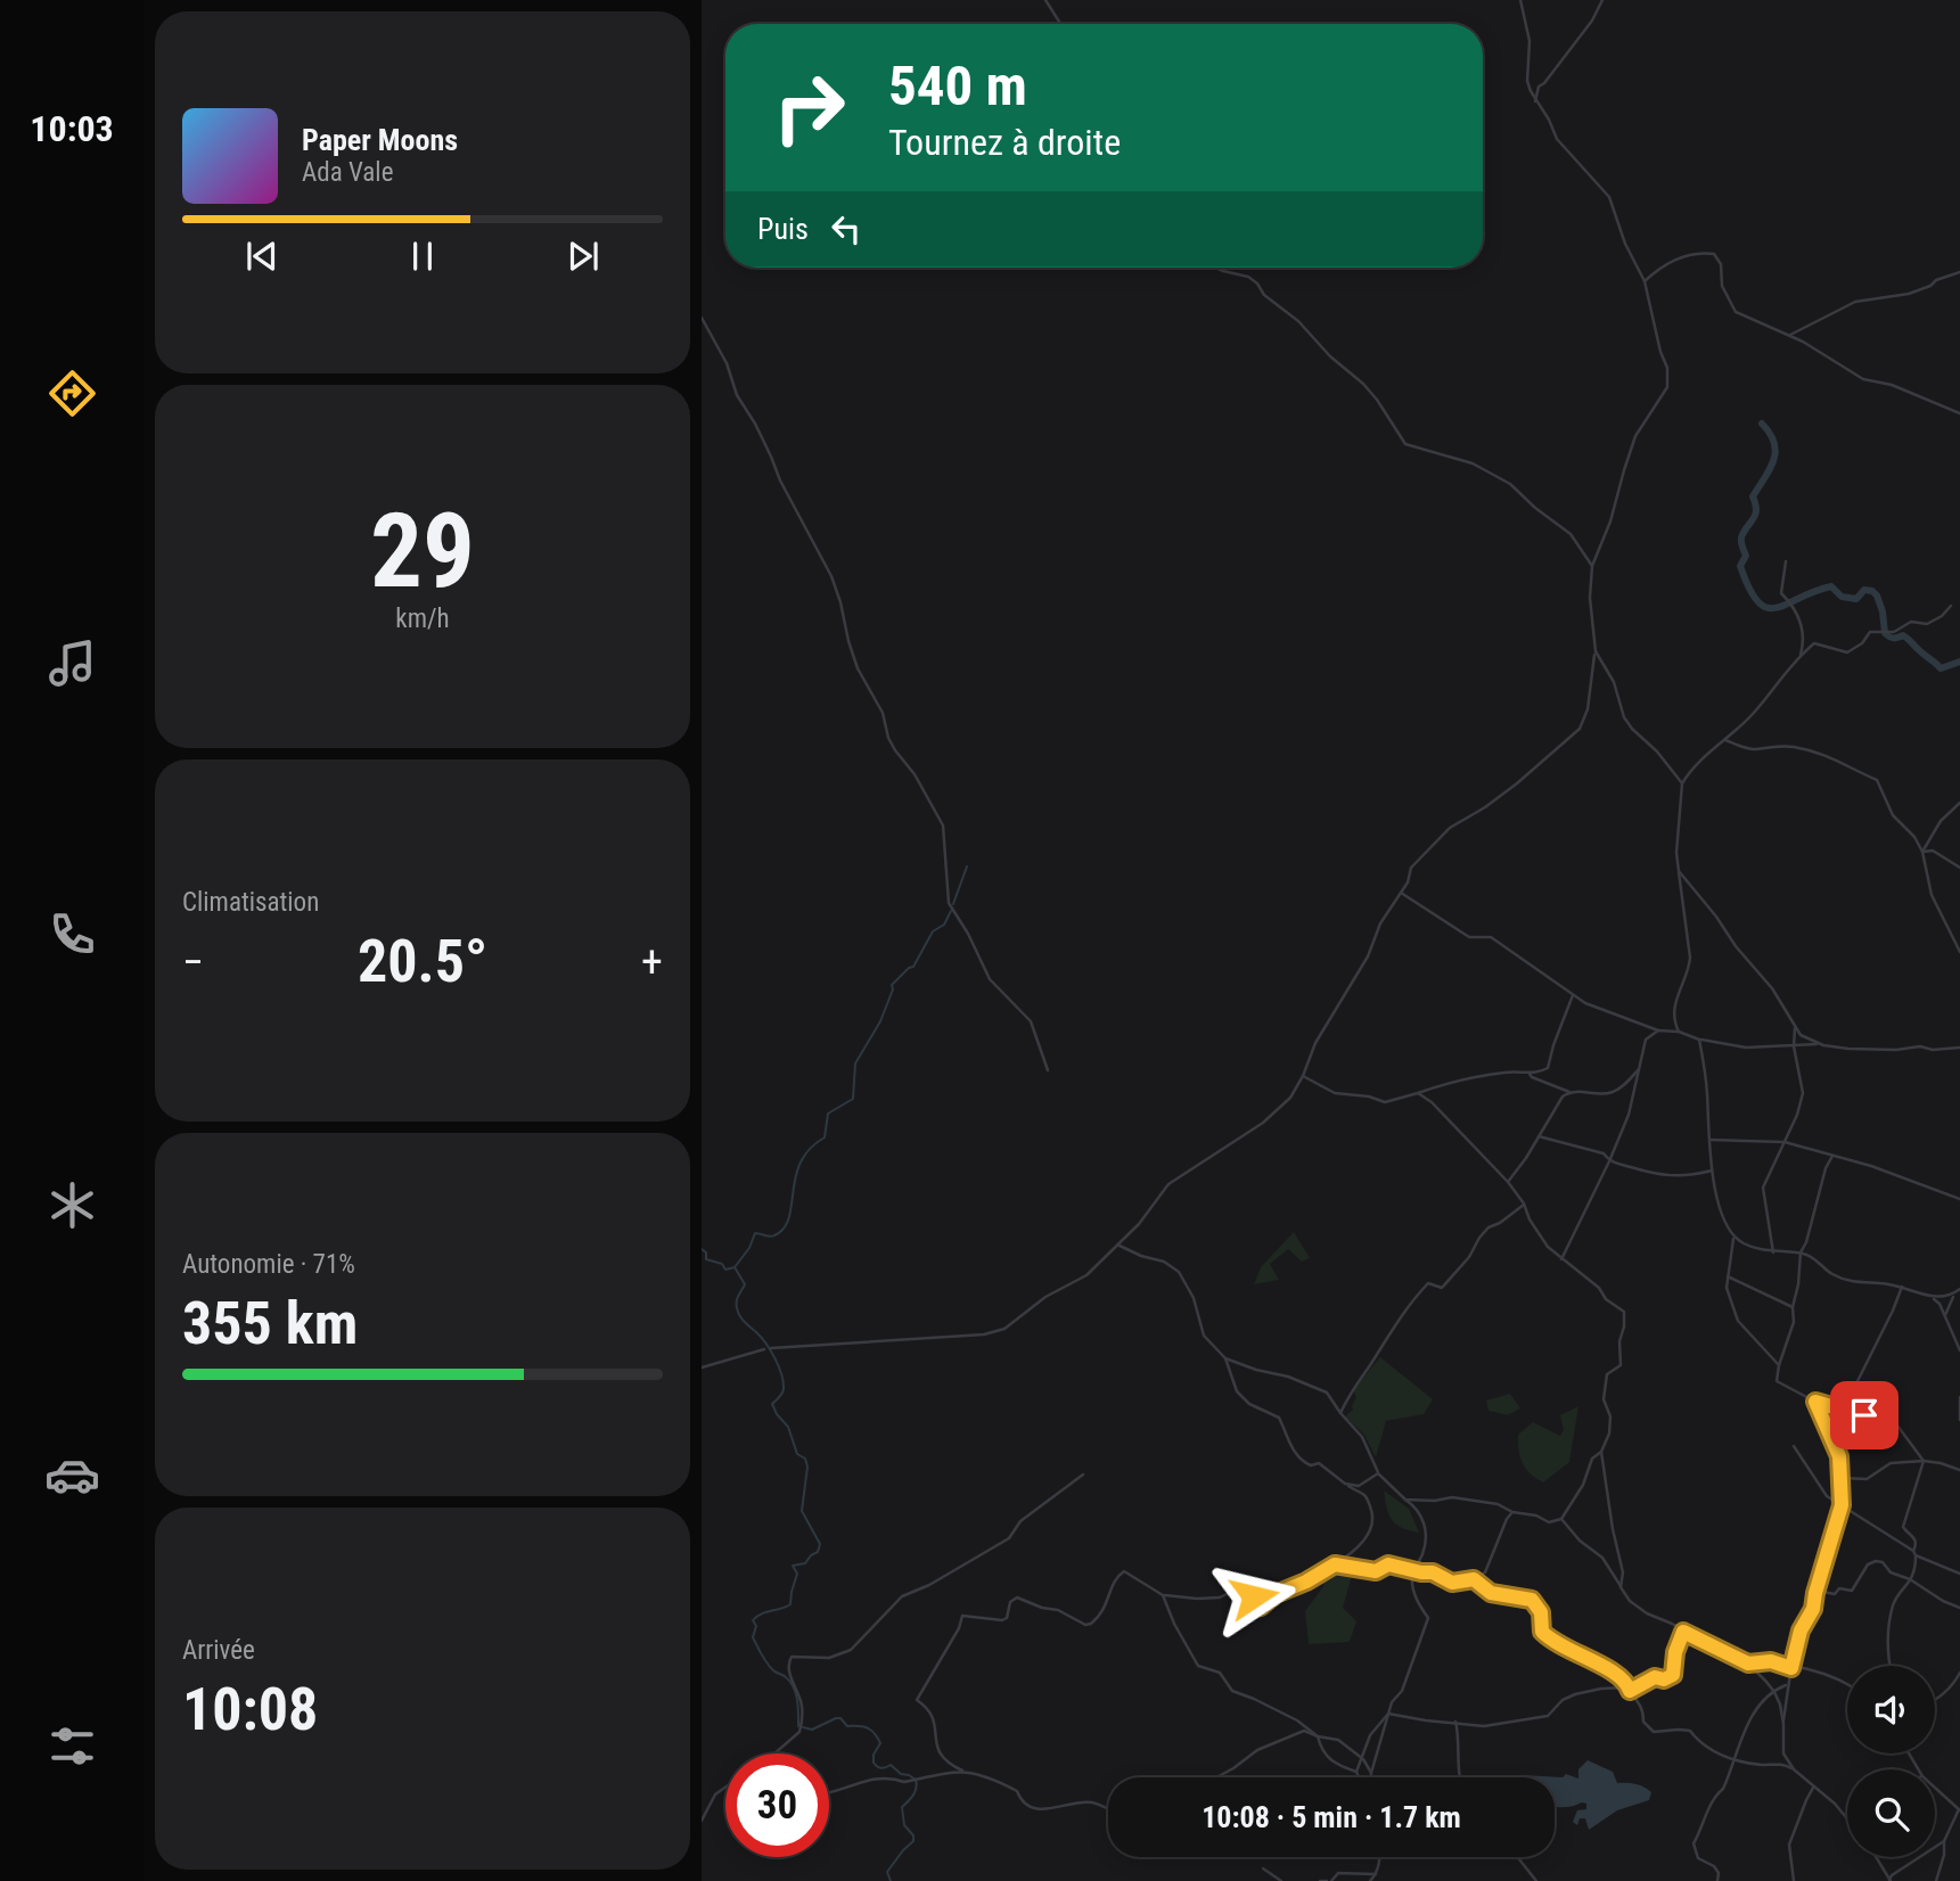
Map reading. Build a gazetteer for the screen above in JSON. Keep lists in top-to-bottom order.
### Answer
{
  "page": {
    "tabs": "10:03",
    "turn": ["540 m", "Tournez à droite"],
    "song": ["Paper Moons", "Ada Vale"],
    "then": "Puis",
    "tile": [
      ["29", "km/h"],
      "Climatisation",
      ["Autonomie · 71%", "355 km"],
      ["Arrivée", "10:08"]
    ],
    "heat": ["−", "20.5°", "+"],
    "limit": "30",
    "trip": "10:08 · 5 min · 1.7 km"
  }
}
